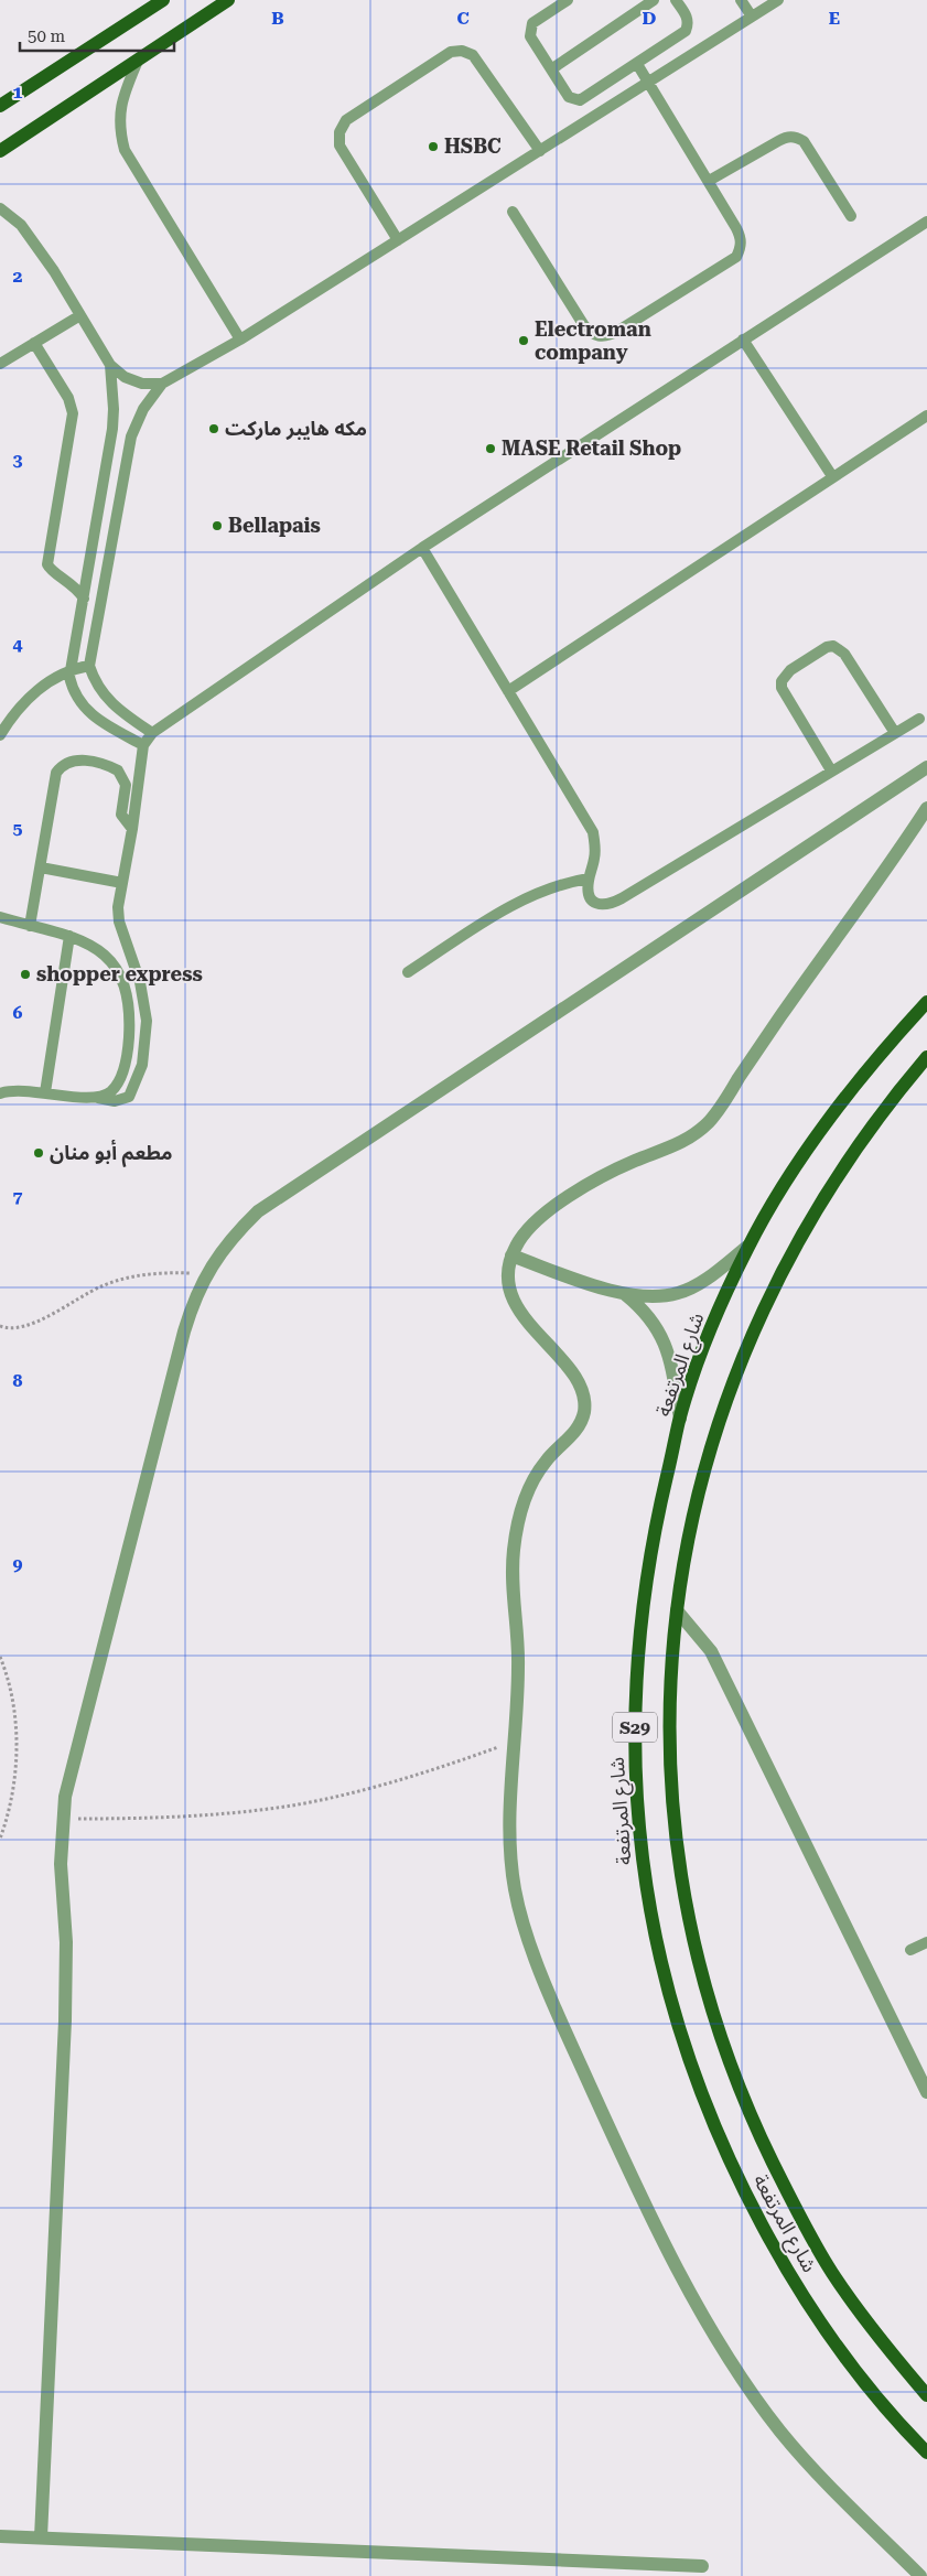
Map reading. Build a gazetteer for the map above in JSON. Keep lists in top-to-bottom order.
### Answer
{
  "streets": {
    "main road": ["شارع المرتفعة", "S29"]
  },
  "places": [
    "HSBC",
    "Electroman company",
    "مكه هايبر ماركت",
    "MASE Retail Shop",
    "Bellapais",
    "shopper express",
    "مطعم أبو منان"
  ],
  "scale_bar": "50 m",
  "grid": {
    "columns": [
      "B",
      "C",
      "D",
      "E"
    ],
    "rows": [
      "1",
      "2",
      "3",
      "4",
      "5",
      "6",
      "7",
      "8",
      "9"
    ]
  }
}
